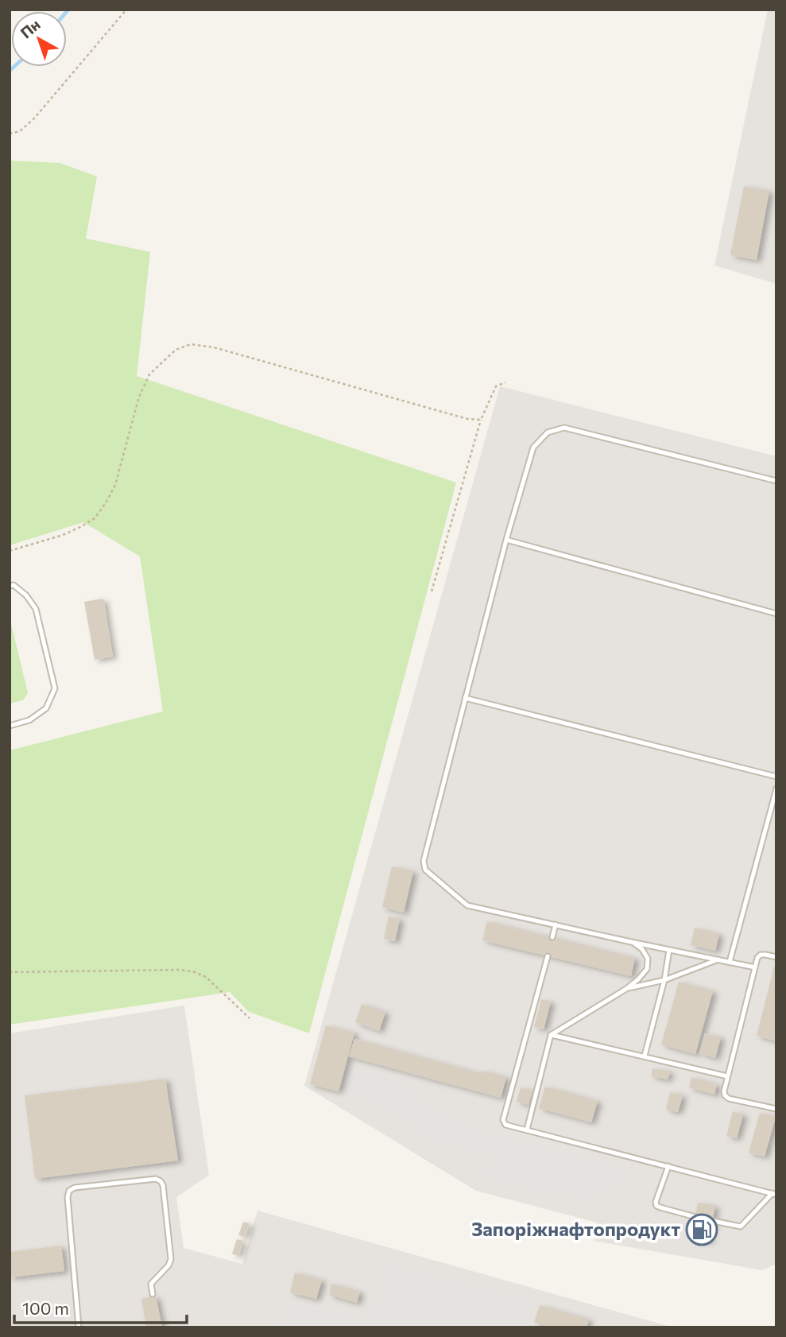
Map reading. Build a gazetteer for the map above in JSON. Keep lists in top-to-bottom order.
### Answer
{
  "places": {
    "fuel station": ["Запоріжнафтопродукт"]
  },
  "scale_bar": "100 m",
  "north": "top left"
}
